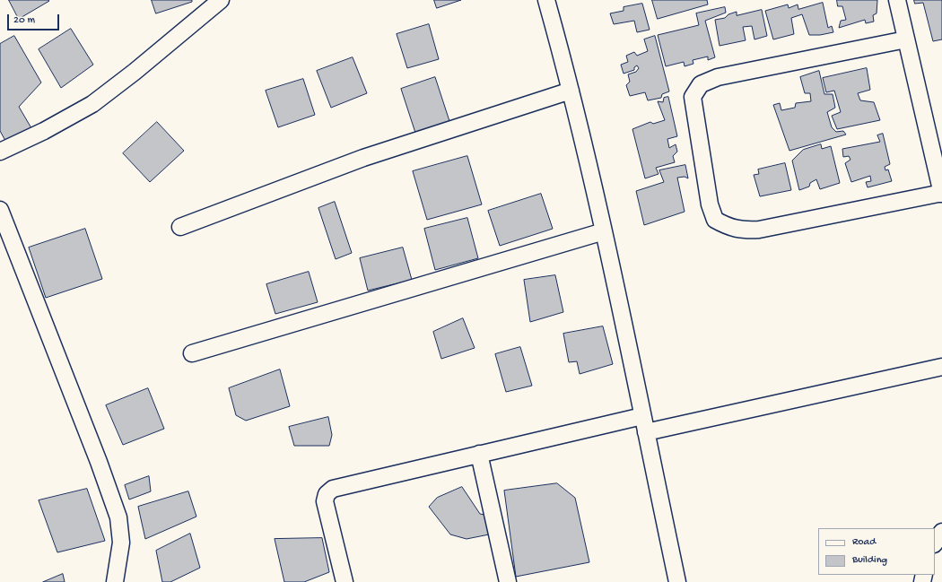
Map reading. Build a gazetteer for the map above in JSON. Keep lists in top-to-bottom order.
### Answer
{
  "legend": ["Road", "Building"],
  "scale_bar": "20 m"
}
